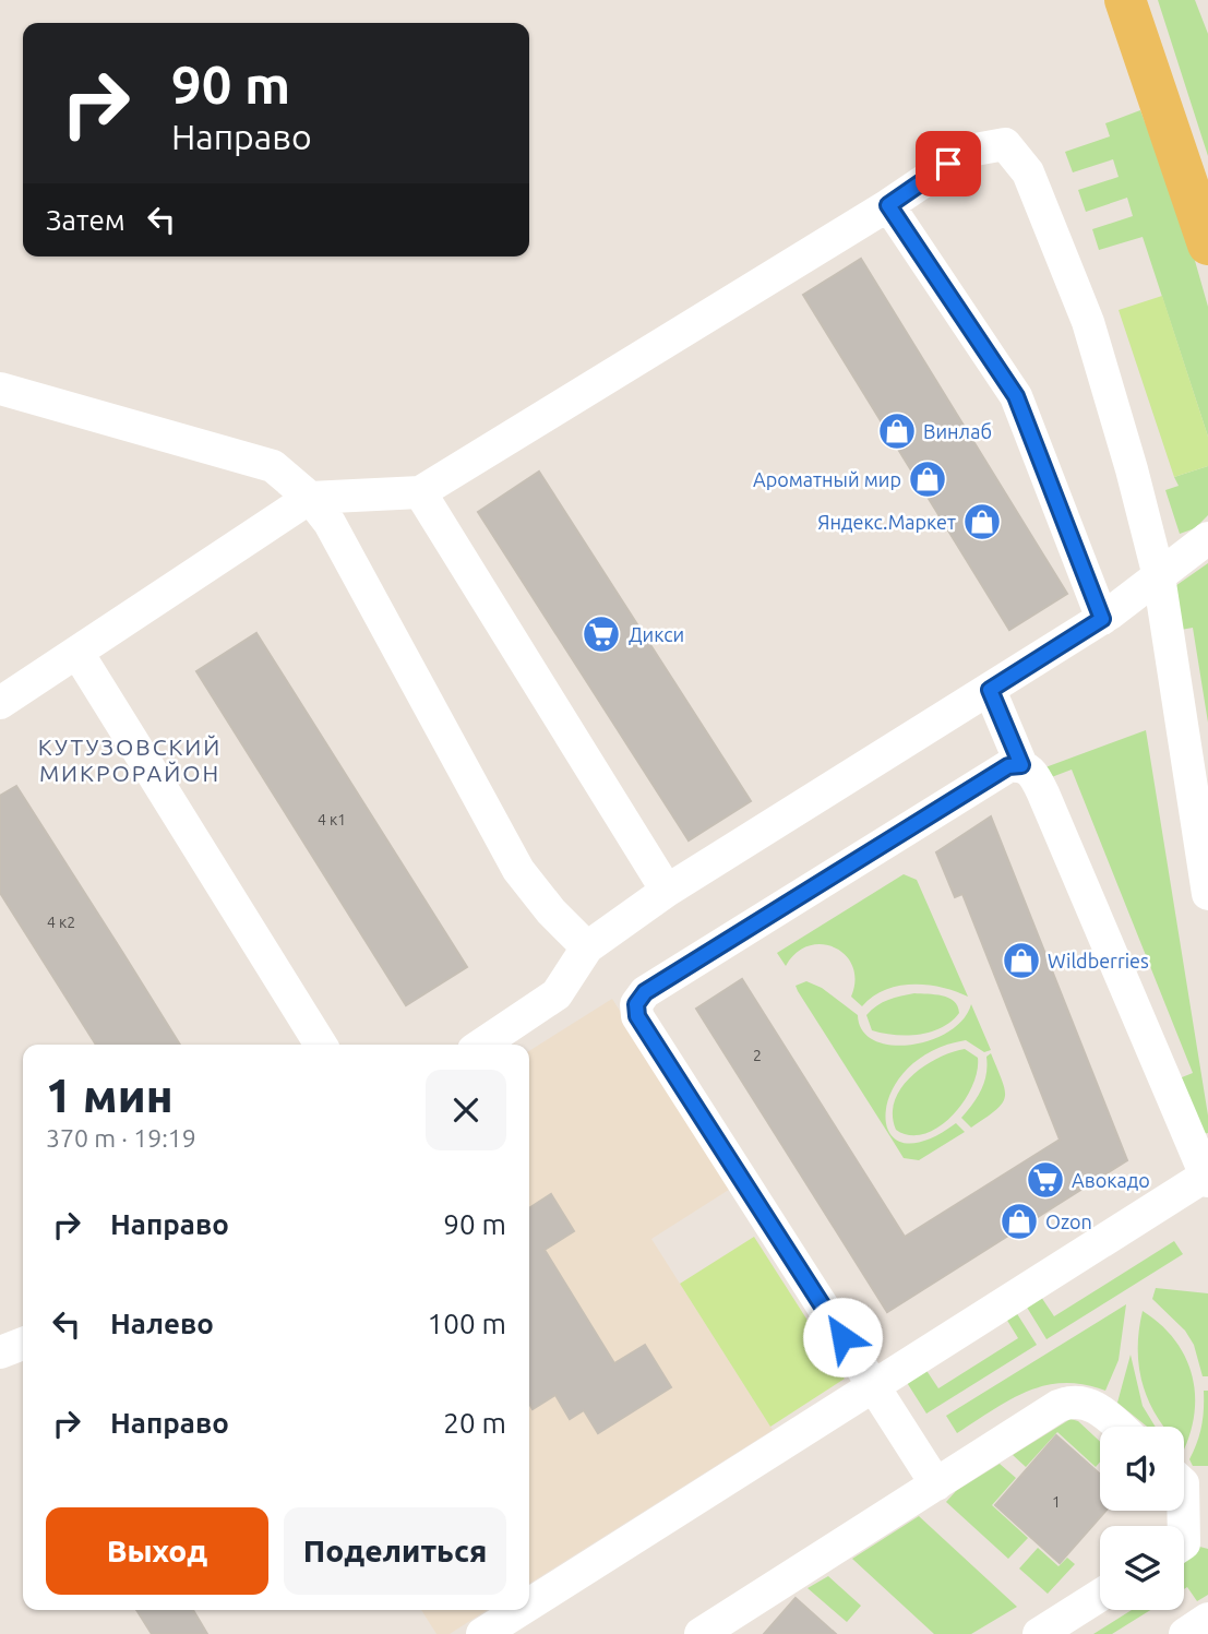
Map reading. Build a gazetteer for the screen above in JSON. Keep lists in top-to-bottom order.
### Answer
{
  "districts": ["КУТУЗОВСКИЙ МИКРОРАЙОН"],
  "places": {
    "shop": [
      "Винлаб",
      "Ароматный мир",
      "Яндекс.Маркет",
      "Wildberries",
      "Ozon"
    ],
    "supermarket": ["Дикси", "Авокадо"]
  },
  "house_numbers": [
    "4 к1",
    "4 к2",
    "2",
    "1"
  ],
  "page": {
    "turn": ["90 m", "Направо"],
    "then": "Затем",
    "heading": ["1 мин", "370 m · 19:19"],
    "list": [
      {
        "name": "Направо",
        "value": "90 m"
      },
      {
        "name": "Налево",
        "value": "100 m"
      },
      {
        "name": "Направо",
        "value": "20 m"
      }
    ],
    "buttons": ["Выход", "Поделиться"]
  }
}
